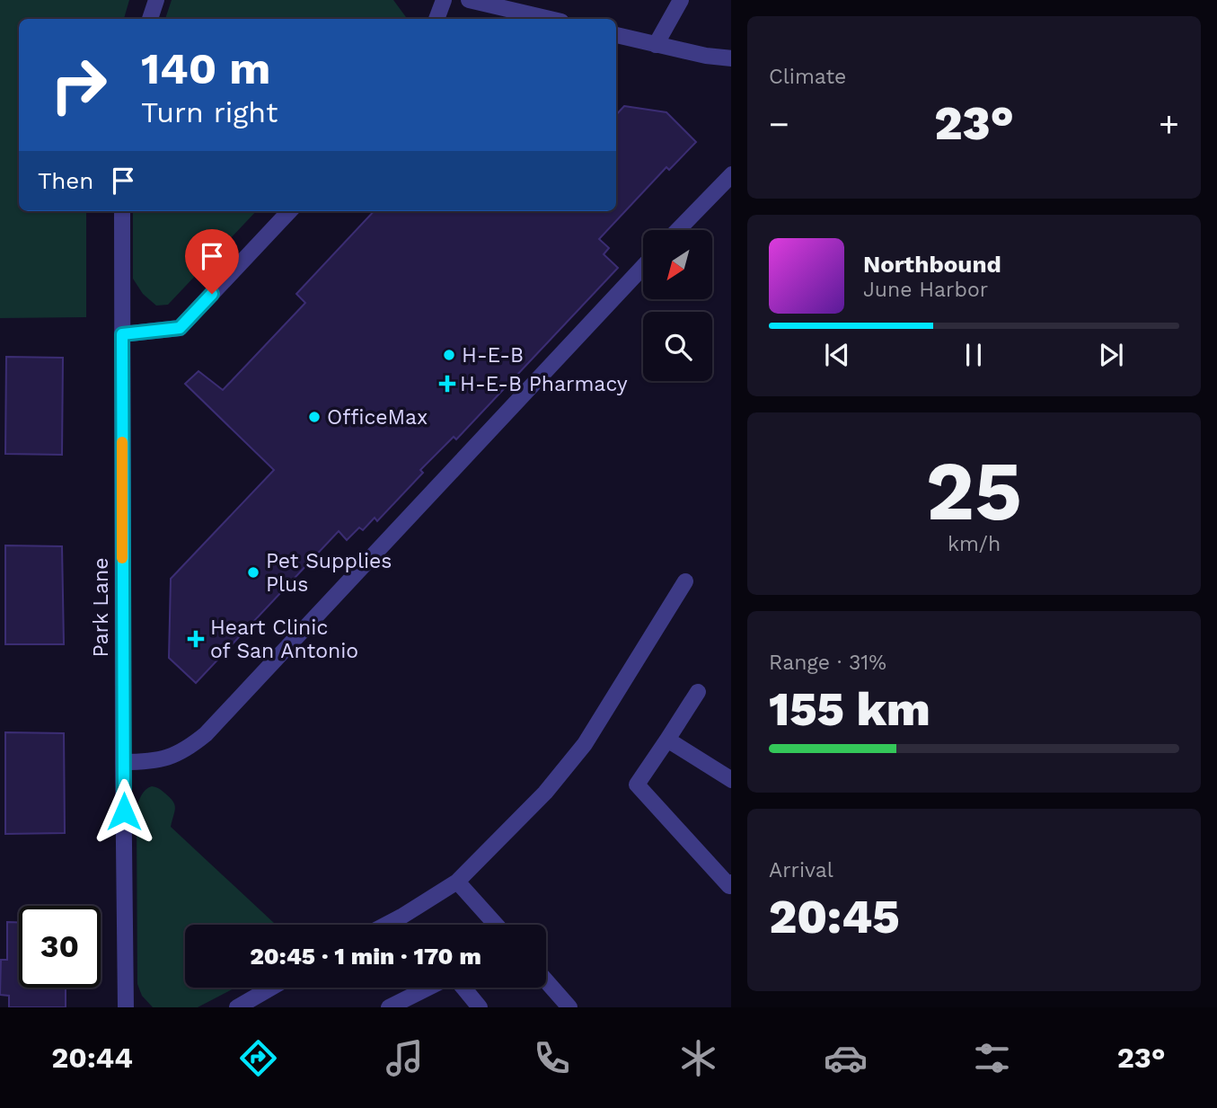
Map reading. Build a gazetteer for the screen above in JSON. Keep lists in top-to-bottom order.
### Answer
{
  "streets": {
    "street": ["Park Lane"]
  },
  "places": {
    "other": ["H-E-B", "OfficeMax", "Pet Supplies Plus"],
    "health": ["H-E-B Pharmacy", "Heart Clinic of San Antonio"]
  },
  "north": "bottom left",
  "page": {
    "tile": [
      "Climate",
      ["25", "km/h"],
      ["Range · 31%", "155 km"],
      ["Arrival", "20:45"]
    ],
    "turn": ["140 m", "Turn right"],
    "heat": ["−", "23°", "+"],
    "then": "Then",
    "song": ["Northbound", "June Harbor"],
    "limit": "30",
    "trip": "20:45 · 1 min · 170 m",
    "tabs": ["20:44", "23°"]
  }
}
